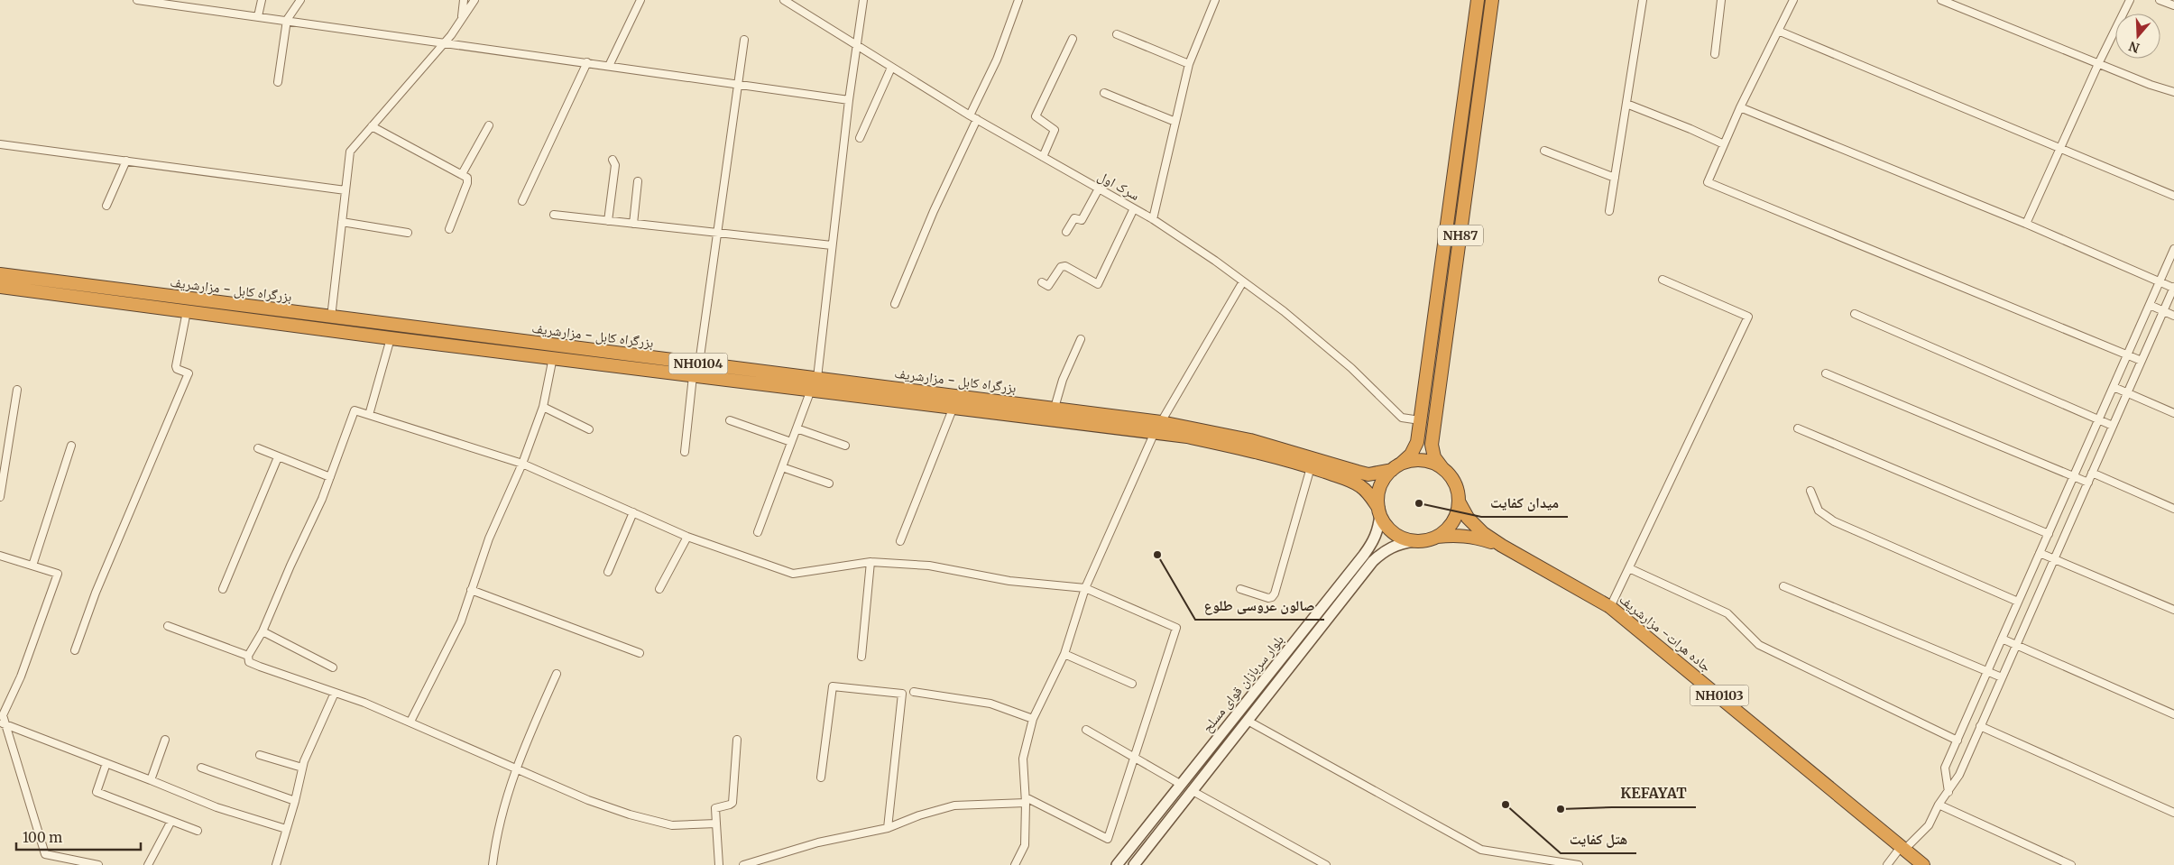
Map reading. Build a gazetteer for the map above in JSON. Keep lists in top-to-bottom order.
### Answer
{
  "streets": {
    "highway": [
      "NH87",
      "بزرگراه کابل - مزارشریف",
      "NH0104",
      "جاده هرات- مزارشریف",
      "NH0103"
    ],
    "main road": ["بلوار سربازان قوای مسلح"],
    "street": ["سرک اول"]
  },
  "crossings": [
    ["سرک اول", "NH87"],
    ["NH87", "بزرگراه کابل - مزارشریف"],
    ["NH87", "بلوار سربازان قوای مسلح"],
    ["NH87", "NH0103"],
    ["بزرگراه کابل - مزارشریف", "بلوار سربازان قوای مسلح"],
    ["بزرگراه کابل - مزارشریف", "NH0103"],
    ["جاده هرات- مزارشریف", "NH0103"],
    ["بلوار سربازان قوای مسلح", "NH0103"]
  ],
  "places": [
    "میدان کفایت",
    "صالون عروسی طلوع",
    "هتل کفایت",
    "KEFAYAT"
  ],
  "scale_bar": "100 m",
  "north": "bottom"
}
